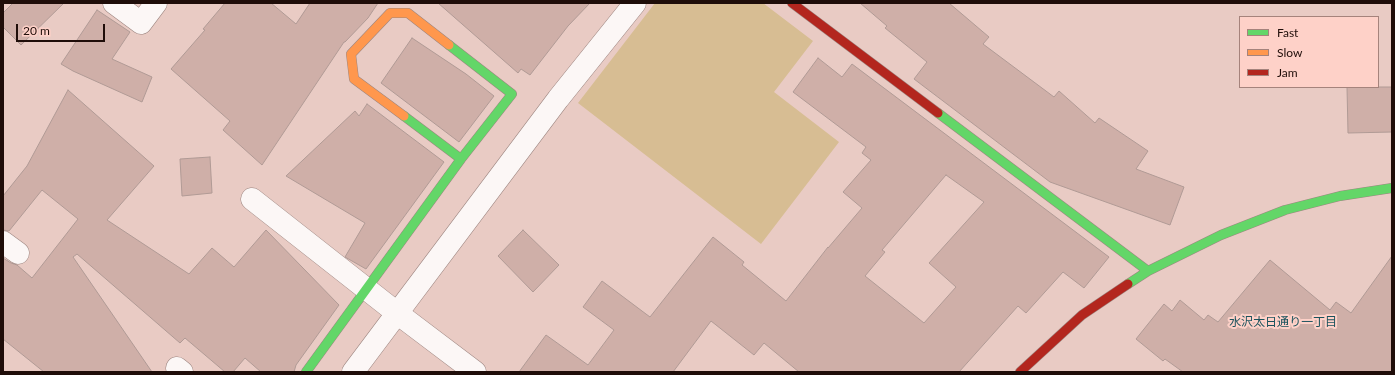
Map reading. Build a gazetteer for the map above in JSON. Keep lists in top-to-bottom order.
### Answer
{
  "districts": ["水沢太日通り一丁目"],
  "legend": ["Fast", "Slow", "Jam"],
  "scale_bar": "20 m"
}
